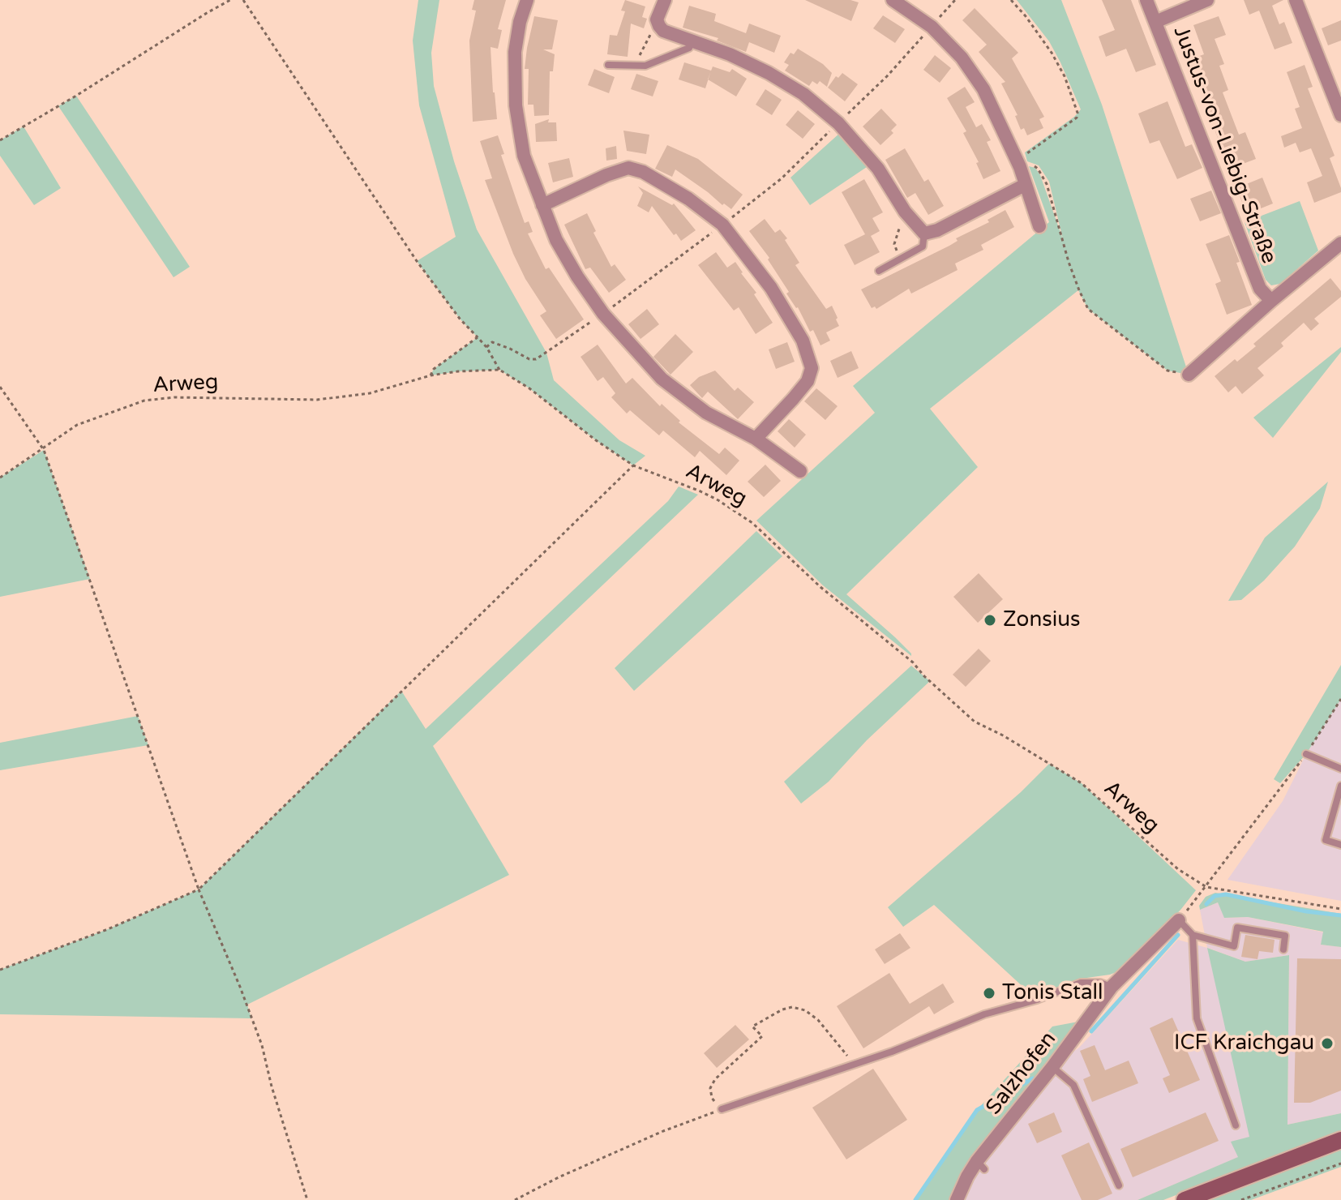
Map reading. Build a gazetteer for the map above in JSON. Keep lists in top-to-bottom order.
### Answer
{
  "streets": {
    "street": ["Justus-von-Liebig-Straße", "Salzhofen"],
    "path": ["Arweg"]
  },
  "places": ["Zonsius", "Tonis Stall", "ICF Kraichgau"]
}
